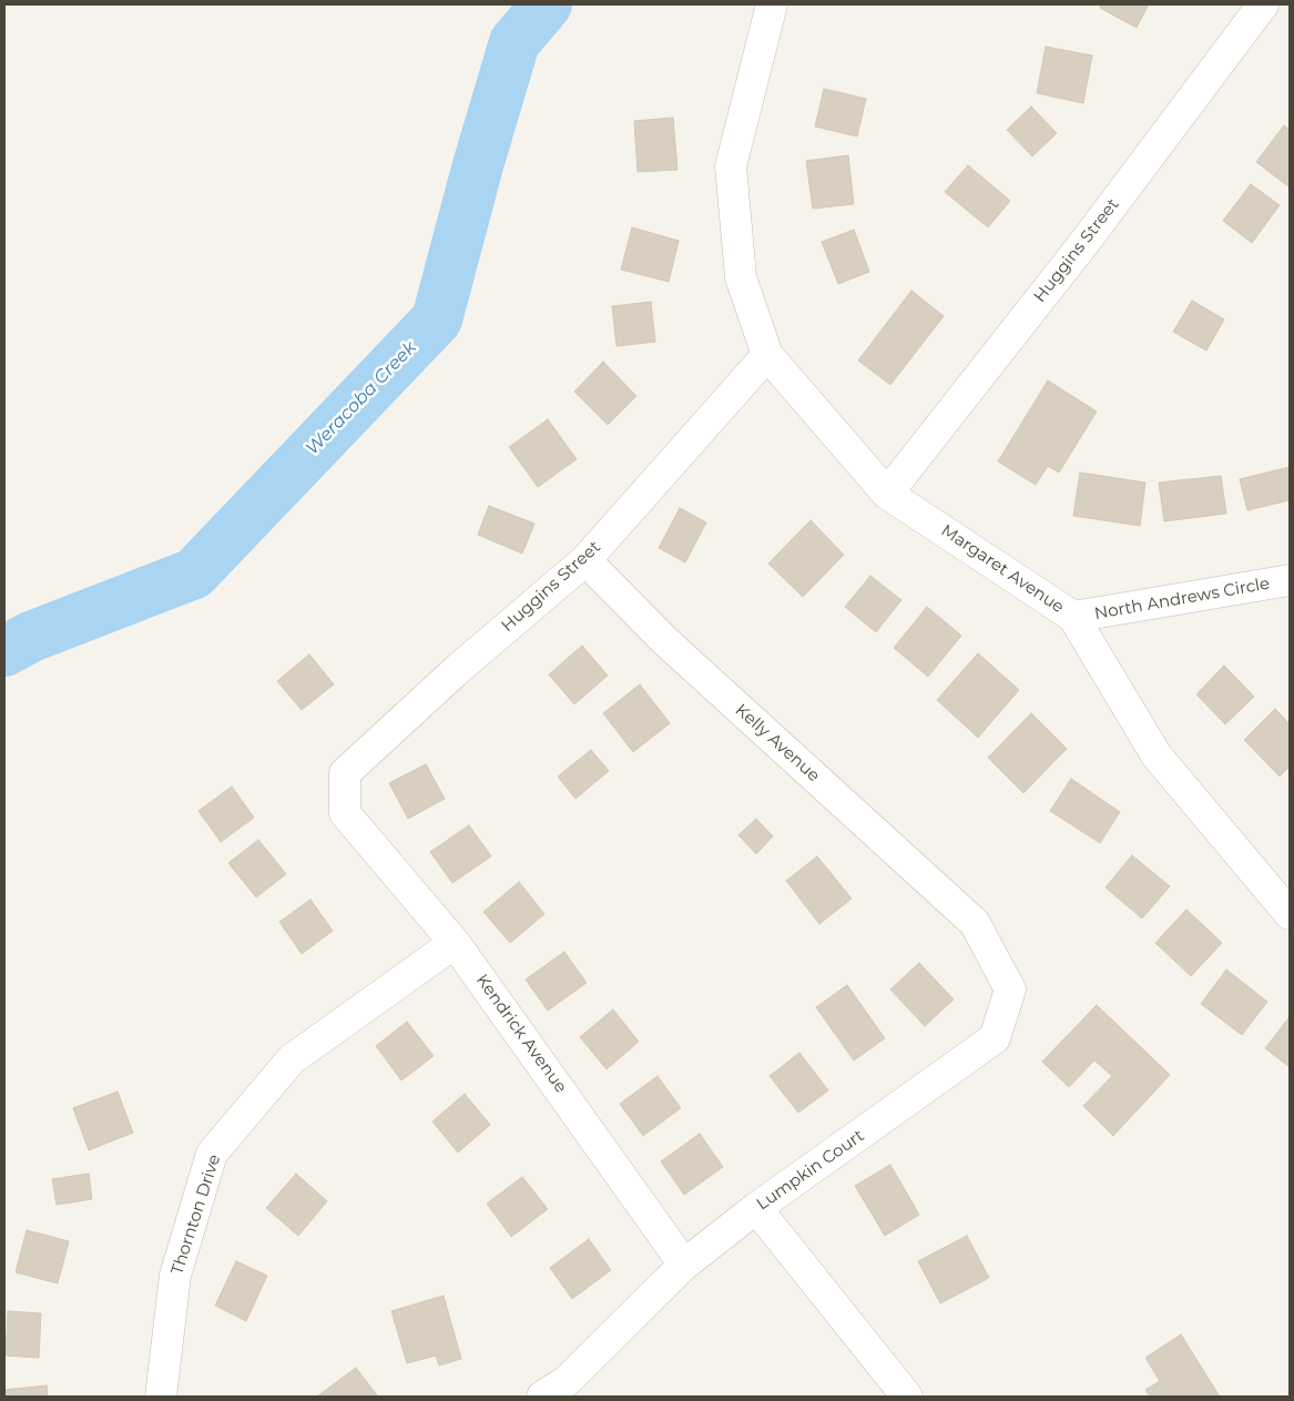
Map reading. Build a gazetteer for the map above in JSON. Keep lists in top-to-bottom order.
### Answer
{
  "streets": {
    "street": [
      "Huggins Street",
      "Margaret Avenue",
      "North Andrews Circle",
      "Kelly Avenue",
      "Kendrick Avenue",
      "Lumpkin Court",
      "Thornton Drive"
    ]
  },
  "crossings": [
    ["Huggins Street", "Margaret Avenue"],
    ["Huggins Street", "Kelly Avenue"],
    ["Huggins Street", "Kendrick Avenue"],
    ["Margaret Avenue", "North Andrews Circle"],
    ["Kelly Avenue", "Lumpkin Court"],
    ["Kendrick Avenue", "Lumpkin Court"],
    ["Kendrick Avenue", "Thornton Drive"]
  ],
  "water": ["Weracoba Creek"]
}
